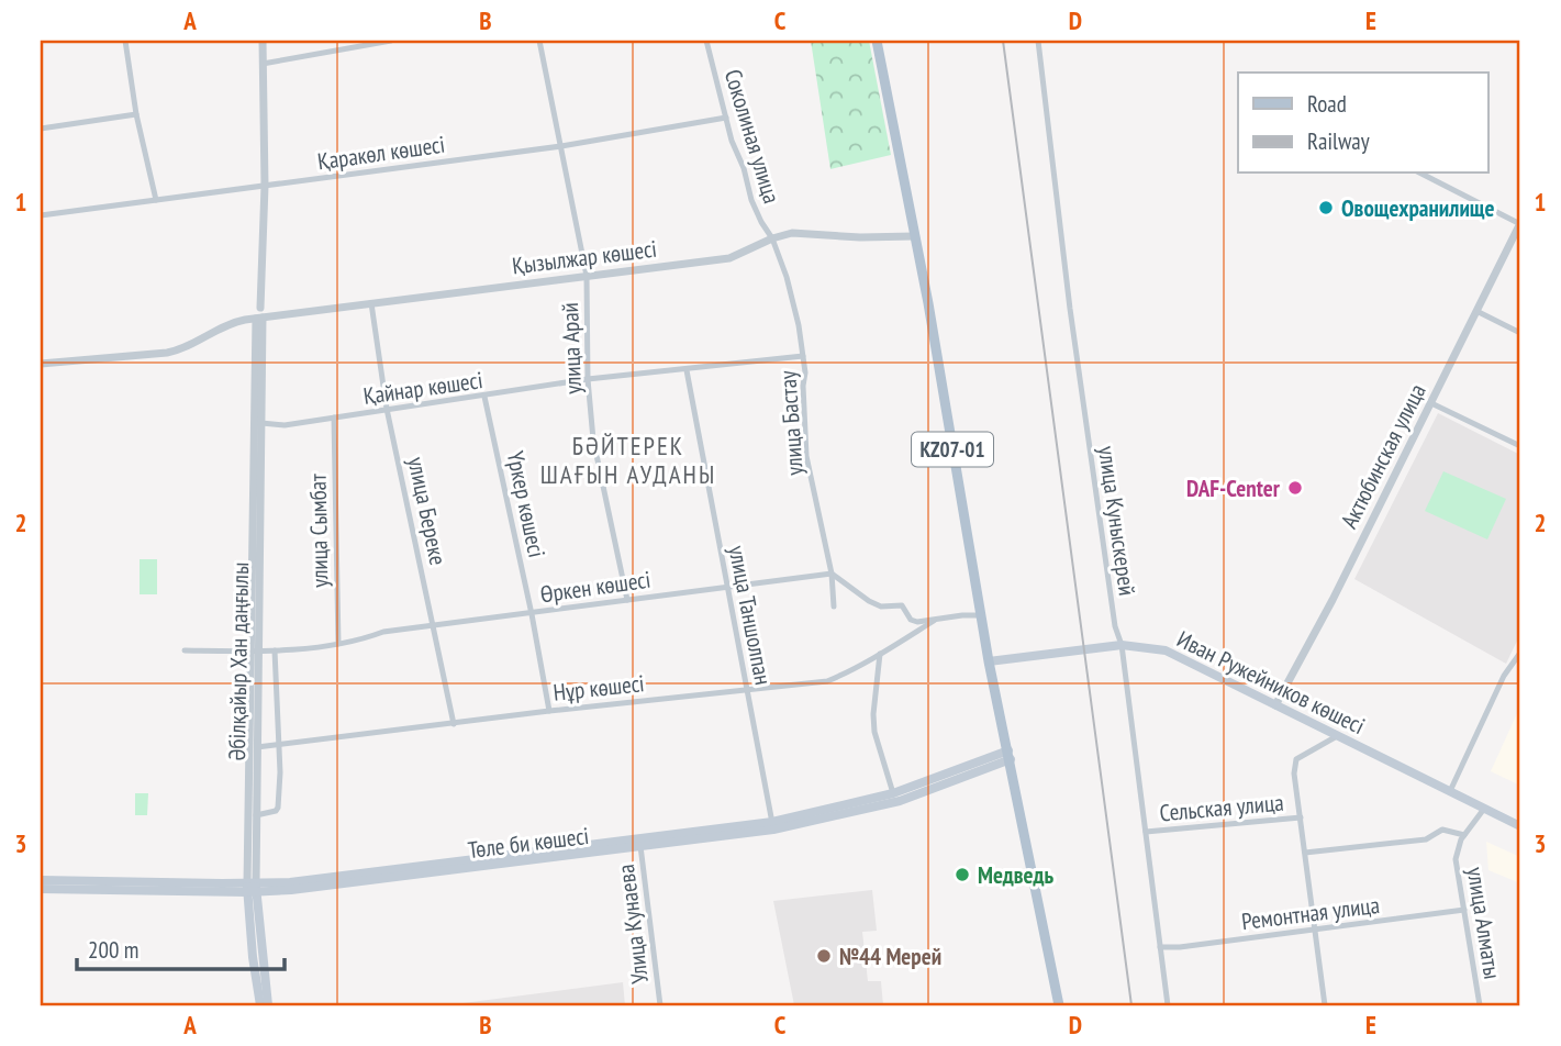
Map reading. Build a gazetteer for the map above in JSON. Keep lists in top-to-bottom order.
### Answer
{
  "streets": {
    "main road": [
      "KZ07-01",
      "Әбілқайыр Хан даңғылы",
      "Иван Ружейников көшесі",
      "Төле би көшесі"
    ],
    "street": [
      "Соколиная улица",
      "Қаракөл көшесі",
      "Қызылжар көшесі",
      "улица Арай",
      "Қайнар көшесі",
      "улица Бастау",
      "Актюбинская улица",
      "Үркер көшесі",
      "улица Береке",
      "улица Куныскерей",
      "улица Сымбат",
      "Өркен көшесі",
      "улица Таншолпан",
      "Нұр көшесі",
      "Сельская улица",
      "Ремонтная улица",
      "улица Алматы",
      "Улица Кунаева"
    ]
  },
  "crossings": [
    ["Соколиная улица", "Қаракөл көшесі"],
    ["Соколиная улица", "Қызылжар көшесі"],
    ["Соколиная улица", "улица Бастау"],
    ["Қаракөл көшесі", "улица Арай"],
    ["Қызылжар көшесі", "улица Арай"],
    ["Қызылжар көшесі", "улица Бастау"],
    ["Қызылжар көшесі", "KZ07-01"],
    ["Қызылжар көшесі", "улица Береке"],
    ["Қызылжар көшесі", "Әбілқайыр Хан даңғылы"],
    ["улица Арай", "Қайнар көшесі"],
    ["улица Арай", "Өркен көшесі"],
    ["Қайнар көшесі", "улица Бастау"],
    ["Қайнар көшесі", "Үркер көшесі"],
    ["Қайнар көшесі", "улица Береке"],
    ["Қайнар көшесі", "улица Сымбат"],
    ["Қайнар көшесі", "улица Таншолпан"],
    ["Қайнар көшесі", "Әбілқайыр Хан даңғылы"],
    ["улица Бастау", "Өркен көшесі"],
    ["KZ07-01", "Иван Ружейников көшесі"],
    ["KZ07-01", "Төле би көшесі"],
    ["Актюбинская улица", "Иван Ружейников көшесі"],
    ["Үркер көшесі", "Өркен көшесі"],
    ["Үркер көшесі", "Нұр көшесі"],
    ["улица Береке", "Өркен көшесі"],
    ["улица Береке", "Нұр көшесі"],
    ["улица Куныскерей", "Иван Ружейников көшесі"],
    ["улица Куныскерей", "Сельская улица"],
    ["улица Куныскерей", "Ремонтная улица"],
    ["улица Сымбат", "Өркен көшесі"],
    ["Өркен көшесі", "улица Таншолпан"],
    ["Өркен көшесі", "Әбілқайыр Хан даңғылы"],
    ["улица Таншолпан", "Нұр көшесі"],
    ["улица Таншолпан", "Төле би көшесі"],
    ["Әбілқайыр Хан даңғылы", "Нұр көшесі"],
    ["Әбілқайыр Хан даңғылы", "Төле би көшесі"],
    ["Иван Ружейников көшесі", "улица Алматы"],
    ["Төле би көшесі", "Улица Кунаева"],
    ["Ремонтная улица", "улица Алматы"]
  ],
  "districts": ["БӘЙТЕРЕК ШАҒЫН АУДАНЫ"],
  "places": [
    "Овощехранилище",
    "DAF-Center",
    "Медведь",
    "№44 Мерей"
  ],
  "legend": ["Road", "Railway"],
  "scale_bar": "200 m",
  "grid": {
    "columns": [
      "A",
      "B",
      "C",
      "D",
      "E"
    ],
    "rows": ["1", "2", "3"]
  }
}
